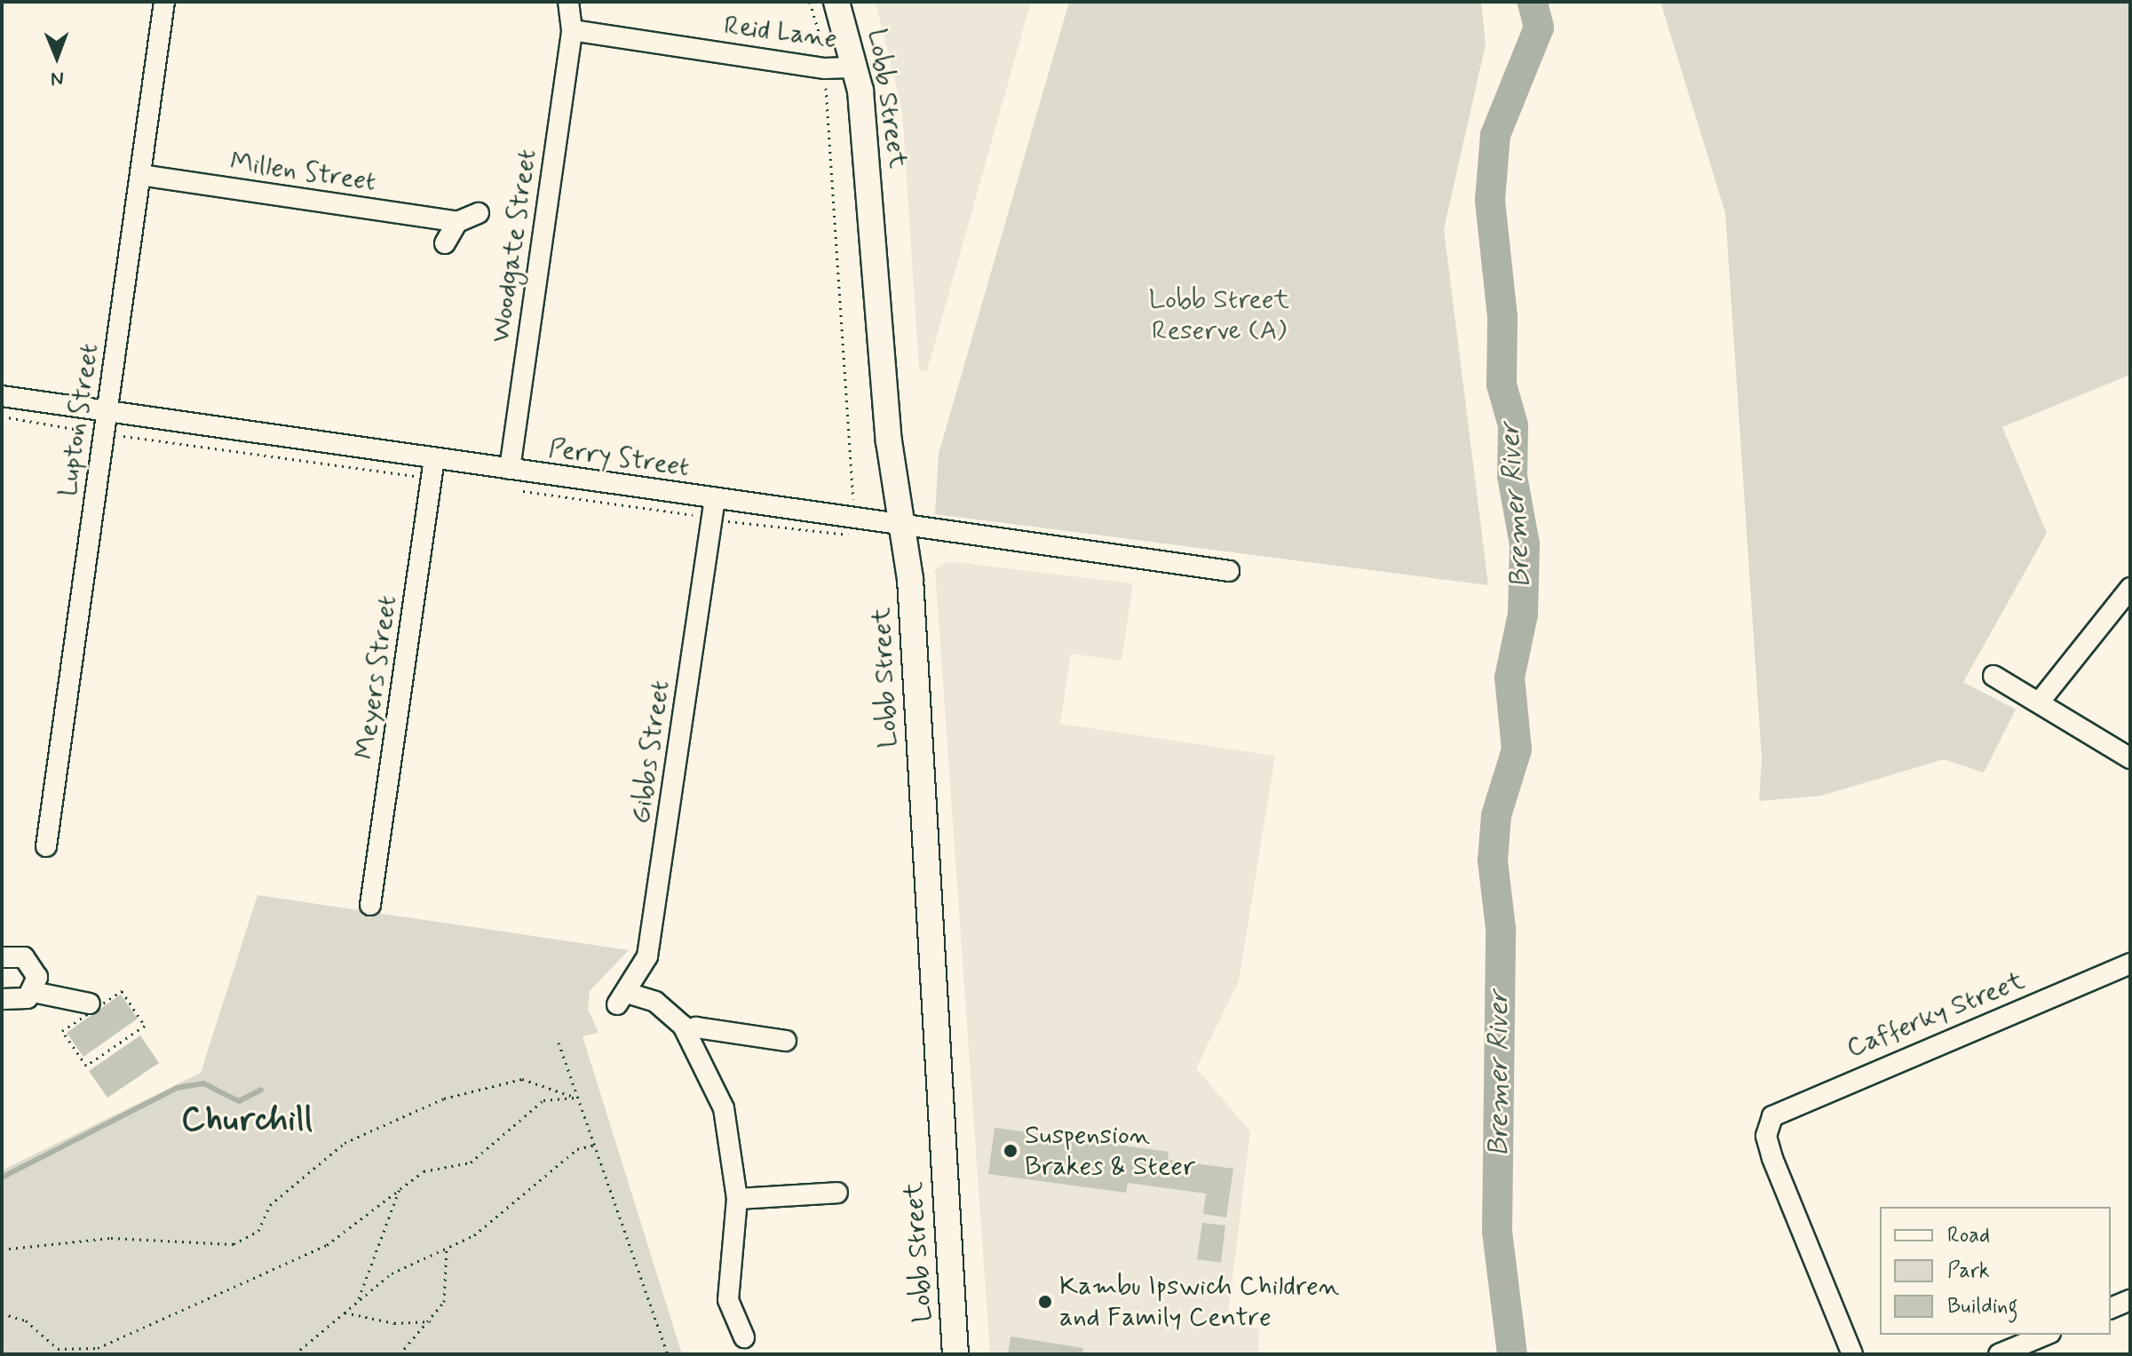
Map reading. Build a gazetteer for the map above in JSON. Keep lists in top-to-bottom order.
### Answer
{
  "streets": {
    "main road": ["Lobb Street"],
    "street": [
      "Reid Lane",
      "Millen Street",
      "Woodgate Street",
      "Lupton Street",
      "Perry Street",
      "Meyers Street",
      "Gibbs Street",
      "Cafferky Street"
    ]
  },
  "crossings": [
    ["Reid Lane", "Lobb Street"],
    ["Reid Lane", "Woodgate Street"],
    ["Lobb Street", "Perry Street"],
    ["Millen Street", "Lupton Street"],
    ["Woodgate Street", "Perry Street"],
    ["Lupton Street", "Perry Street"],
    ["Perry Street", "Meyers Street"],
    ["Perry Street", "Gibbs Street"]
  ],
  "districts": ["Churchill"],
  "water": ["Bremer River"],
  "parks": ["Lobb Street Reserve (A)"],
  "places": ["Suspension Brakes & Steer", "Kambu Ipswich Children and Family Centre"],
  "legend": ["Road", "Park", "Building"],
  "north": "bottom"
}
